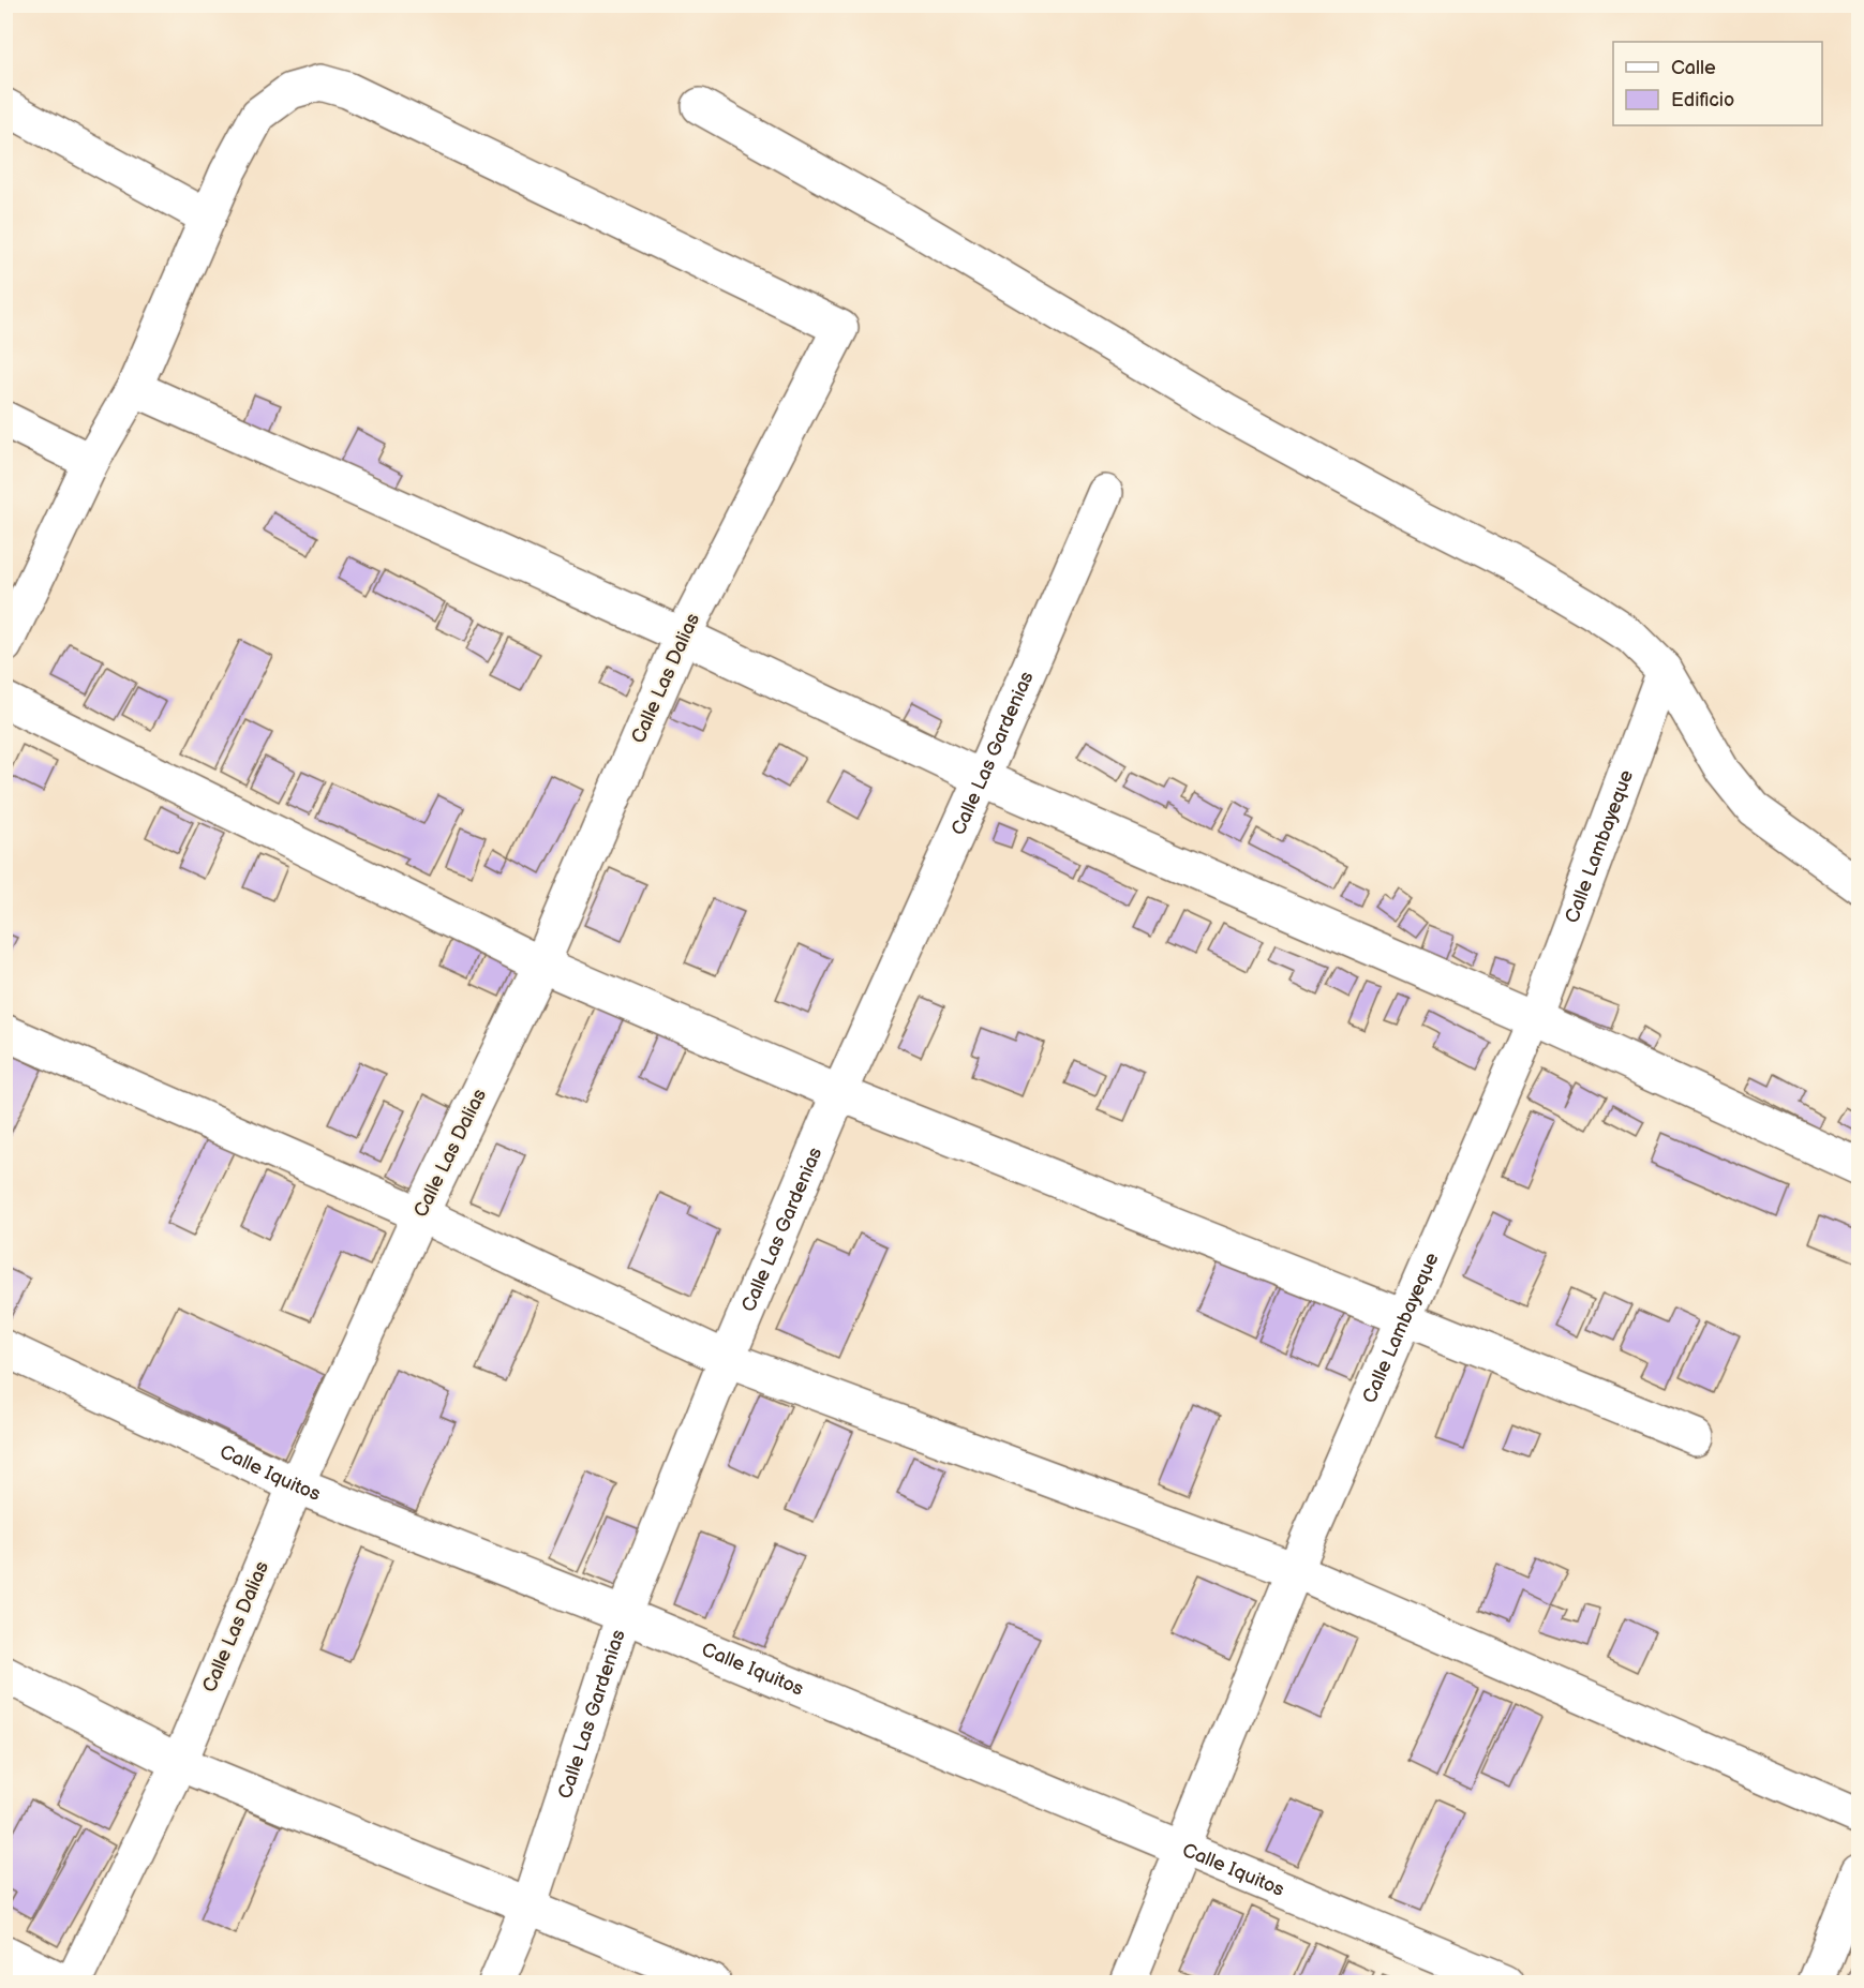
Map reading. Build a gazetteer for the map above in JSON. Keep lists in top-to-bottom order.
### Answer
{
  "streets": {
    "street": [
      "Calle Las Dalias",
      "Calle Las Gardenias",
      "Calle Lambayeque",
      "Calle Iquitos"
    ]
  },
  "crossings": [
    ["Calle Las Dalias", "Calle Iquitos"],
    ["Calle Las Gardenias", "Calle Iquitos"],
    ["Calle Lambayeque", "Calle Iquitos"]
  ],
  "legend": ["Calle", "Edificio"]
}
